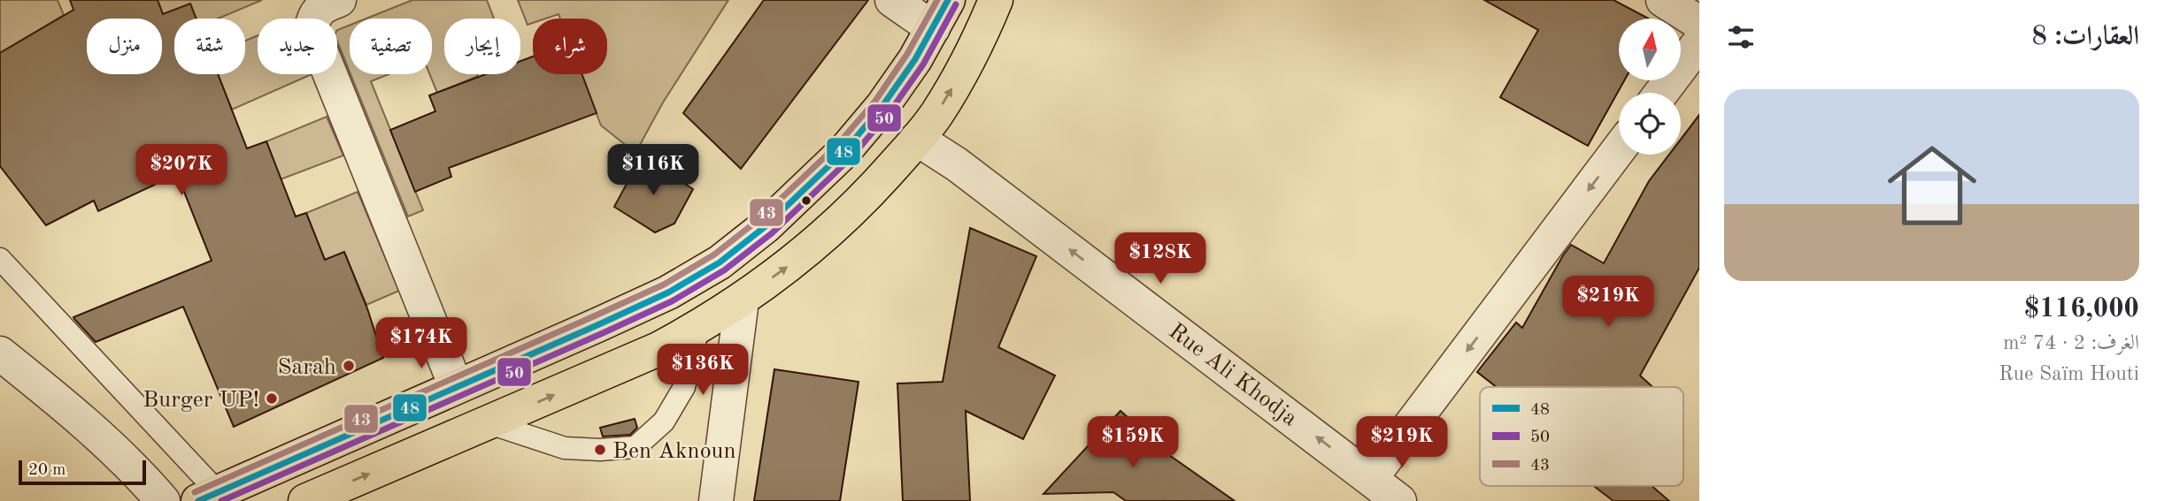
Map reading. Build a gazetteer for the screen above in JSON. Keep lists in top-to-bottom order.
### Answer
{
  "streets": {
    "street": ["Rue Ali Khodja"]
  },
  "one_way": ["Rue Ali Khodja"],
  "places": ["Sarah", "Burger UP!", "Ben Aknoun"],
  "lines": ["transit line 48", "transit line 43", "transit line 50"],
  "legend": ["48", "50", "43"],
  "scale_bar": "20 m",
  "north": "top",
  "page": {
    "heading": "العقارات: 8",
    "chip": [
      "شراء",
      "إيجار",
      "تصفية",
      "جديد",
      "شقة",
      "منزل"
    ],
    "list": [
      {
        "name": "$116,000",
        "note": "الغرف: 2 · 74 m² · Rue Saïm Houti"
      }
    ],
    "price": [
      "$207K",
      "$116K",
      "$128K",
      "$219K",
      "$174K",
      "$136K",
      "$159K",
      "$219K"
    ],
    "scale": "20 m"
  }
}
